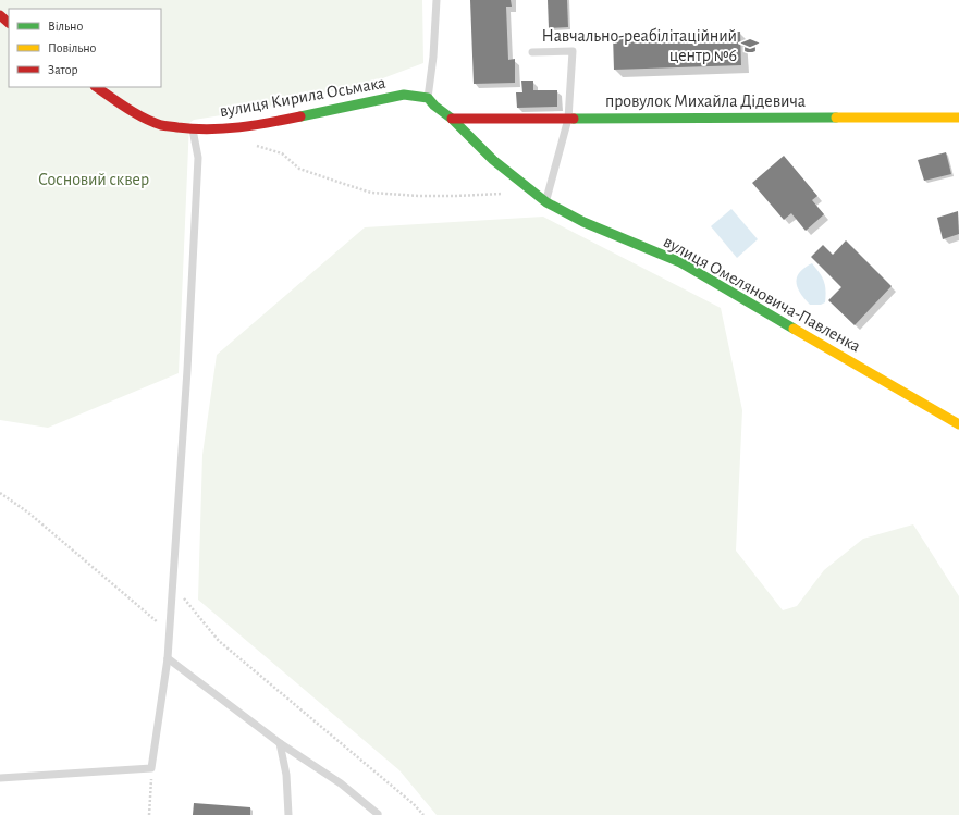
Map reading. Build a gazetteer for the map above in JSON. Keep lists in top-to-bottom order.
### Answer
{
  "streets": {
    "street": ["вулиця Кирила Осьмака", "провулок Михайла Дідевича", "вулиця Омеляновича-Павленка"]
  },
  "crossings": [
    ["вулиця Кирила Осьмака", "вулиця Омеляновича-Павленка"],
    ["провулок Михайла Дідевича", "вулиця Омеляновича-Павленка"]
  ],
  "parks": ["Сосновий сквер"],
  "places": {
    "school or university": ["Навчально-реабілітаційний центр №6"]
  },
  "legend": ["Вільно", "Повільно", "Затор"]
}
